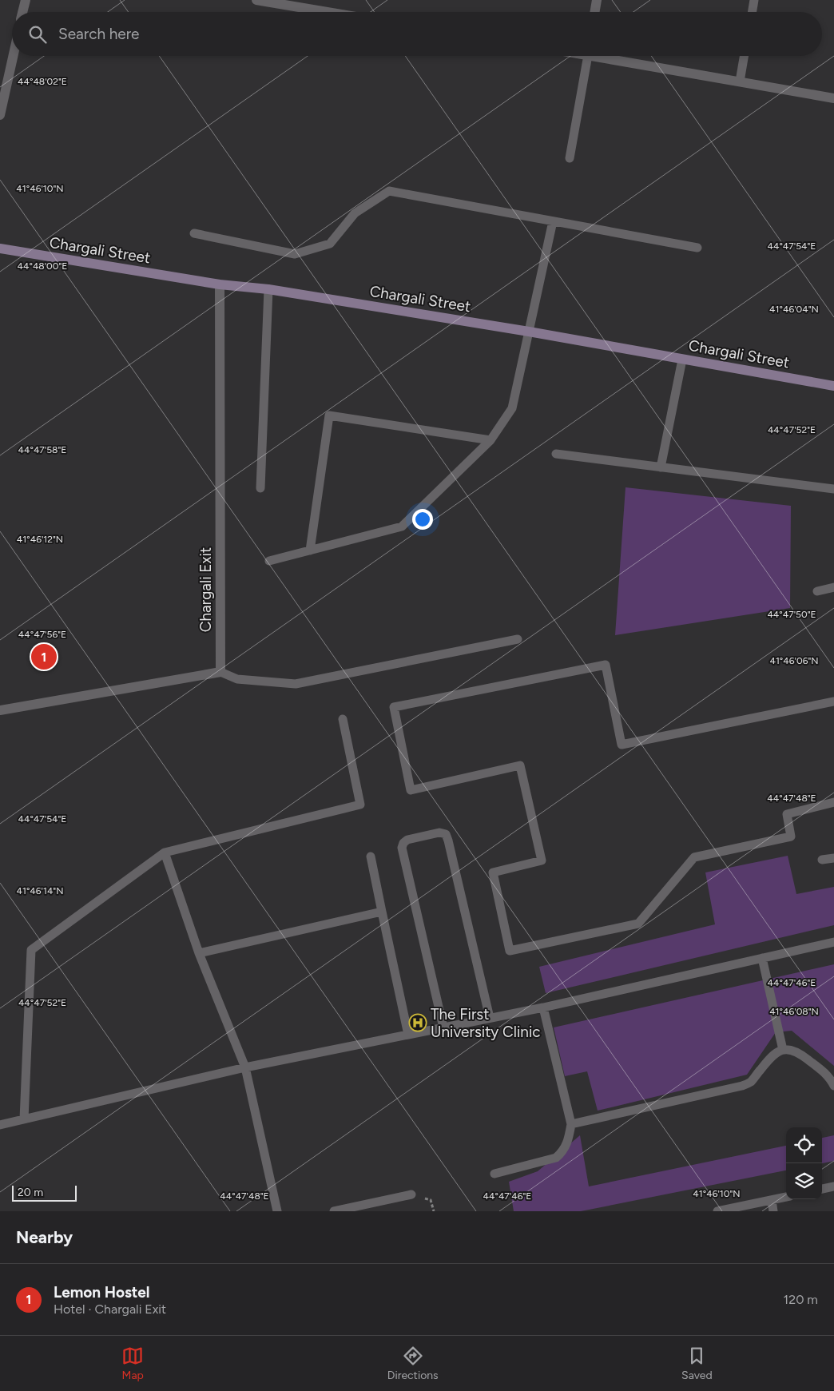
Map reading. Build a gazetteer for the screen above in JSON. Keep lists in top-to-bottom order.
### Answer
{
  "streets": {
    "street": ["Chargali Street", "Chargali Exit"]
  },
  "crossings": [
    ["Chargali Street", "Chargali Exit"]
  ],
  "places": {
    "hospital": ["The First University Clinic"]
  },
  "scale_bar": "20 m",
  "page": {
    "search": "Search here",
    "pins": "1",
    "scale": "20 m",
    "heading": "Nearby",
    "list": [
      {
        "mark": "1",
        "name": "Lemon Hostel",
        "note": "Hotel · Chargali Exit",
        "value": "120 m"
      }
    ],
    "nav": ["Map", "Directions", "Saved"]
  },
  "coordinates": [
    "44°48'02\"E",
    "41°46'10\"N",
    "44°47'54\"E",
    "44°48'00\"E",
    "41°46'04\"N",
    "44°47'52\"E",
    "44°47'58\"E",
    "41°46'12\"N",
    "44°47'50\"E",
    "44°47'56\"E",
    "41°46'06\"N",
    "44°47'48\"E",
    "41°46'14\"N",
    "44°47'46\"E",
    "41°46'08\"N"
  ]
}
